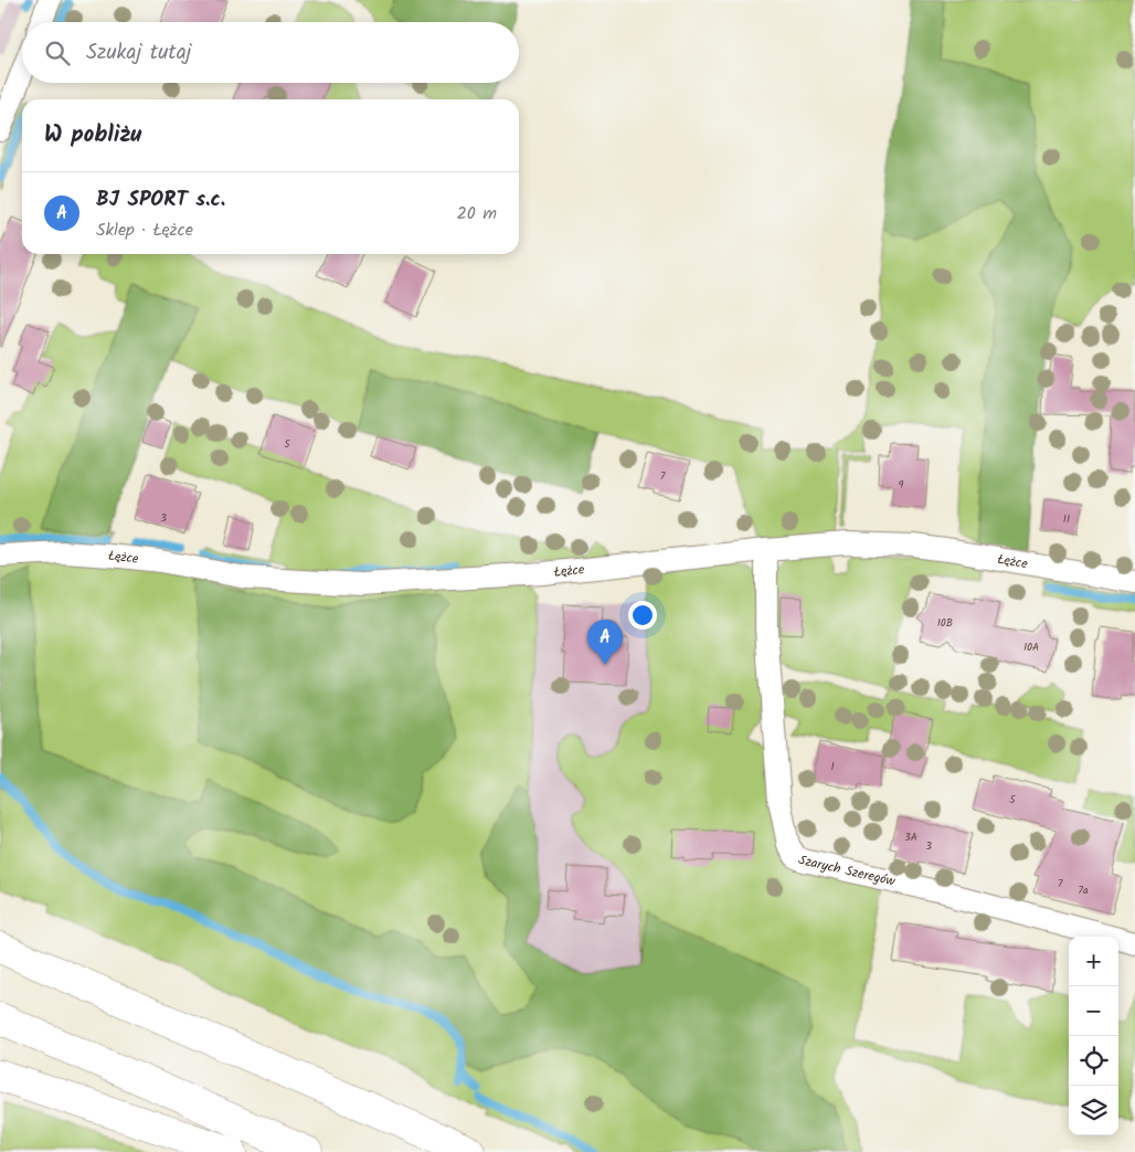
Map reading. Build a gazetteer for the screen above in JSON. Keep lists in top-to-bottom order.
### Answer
{
  "streets": {
    "street": ["Łężce", "Szarych Szeregów"]
  },
  "crossings": [
    ["Łężce", "Szarych Szeregów"]
  ],
  "house_numbers": [
    "5",
    "7",
    "9",
    "3",
    "11",
    "10B",
    "10A",
    "1",
    "5",
    "3A",
    "3",
    "7",
    "7a"
  ],
  "page": {
    "search": "Szukaj tutaj",
    "heading": "W pobliżu",
    "list": [
      {
        "mark": "A",
        "name": "BJ SPORT s.c.",
        "note": "Sklep · Łężce",
        "value": "20 m"
      }
    ],
    "pins": "A",
    "map_buttons": ["+", "−"]
  }
}
